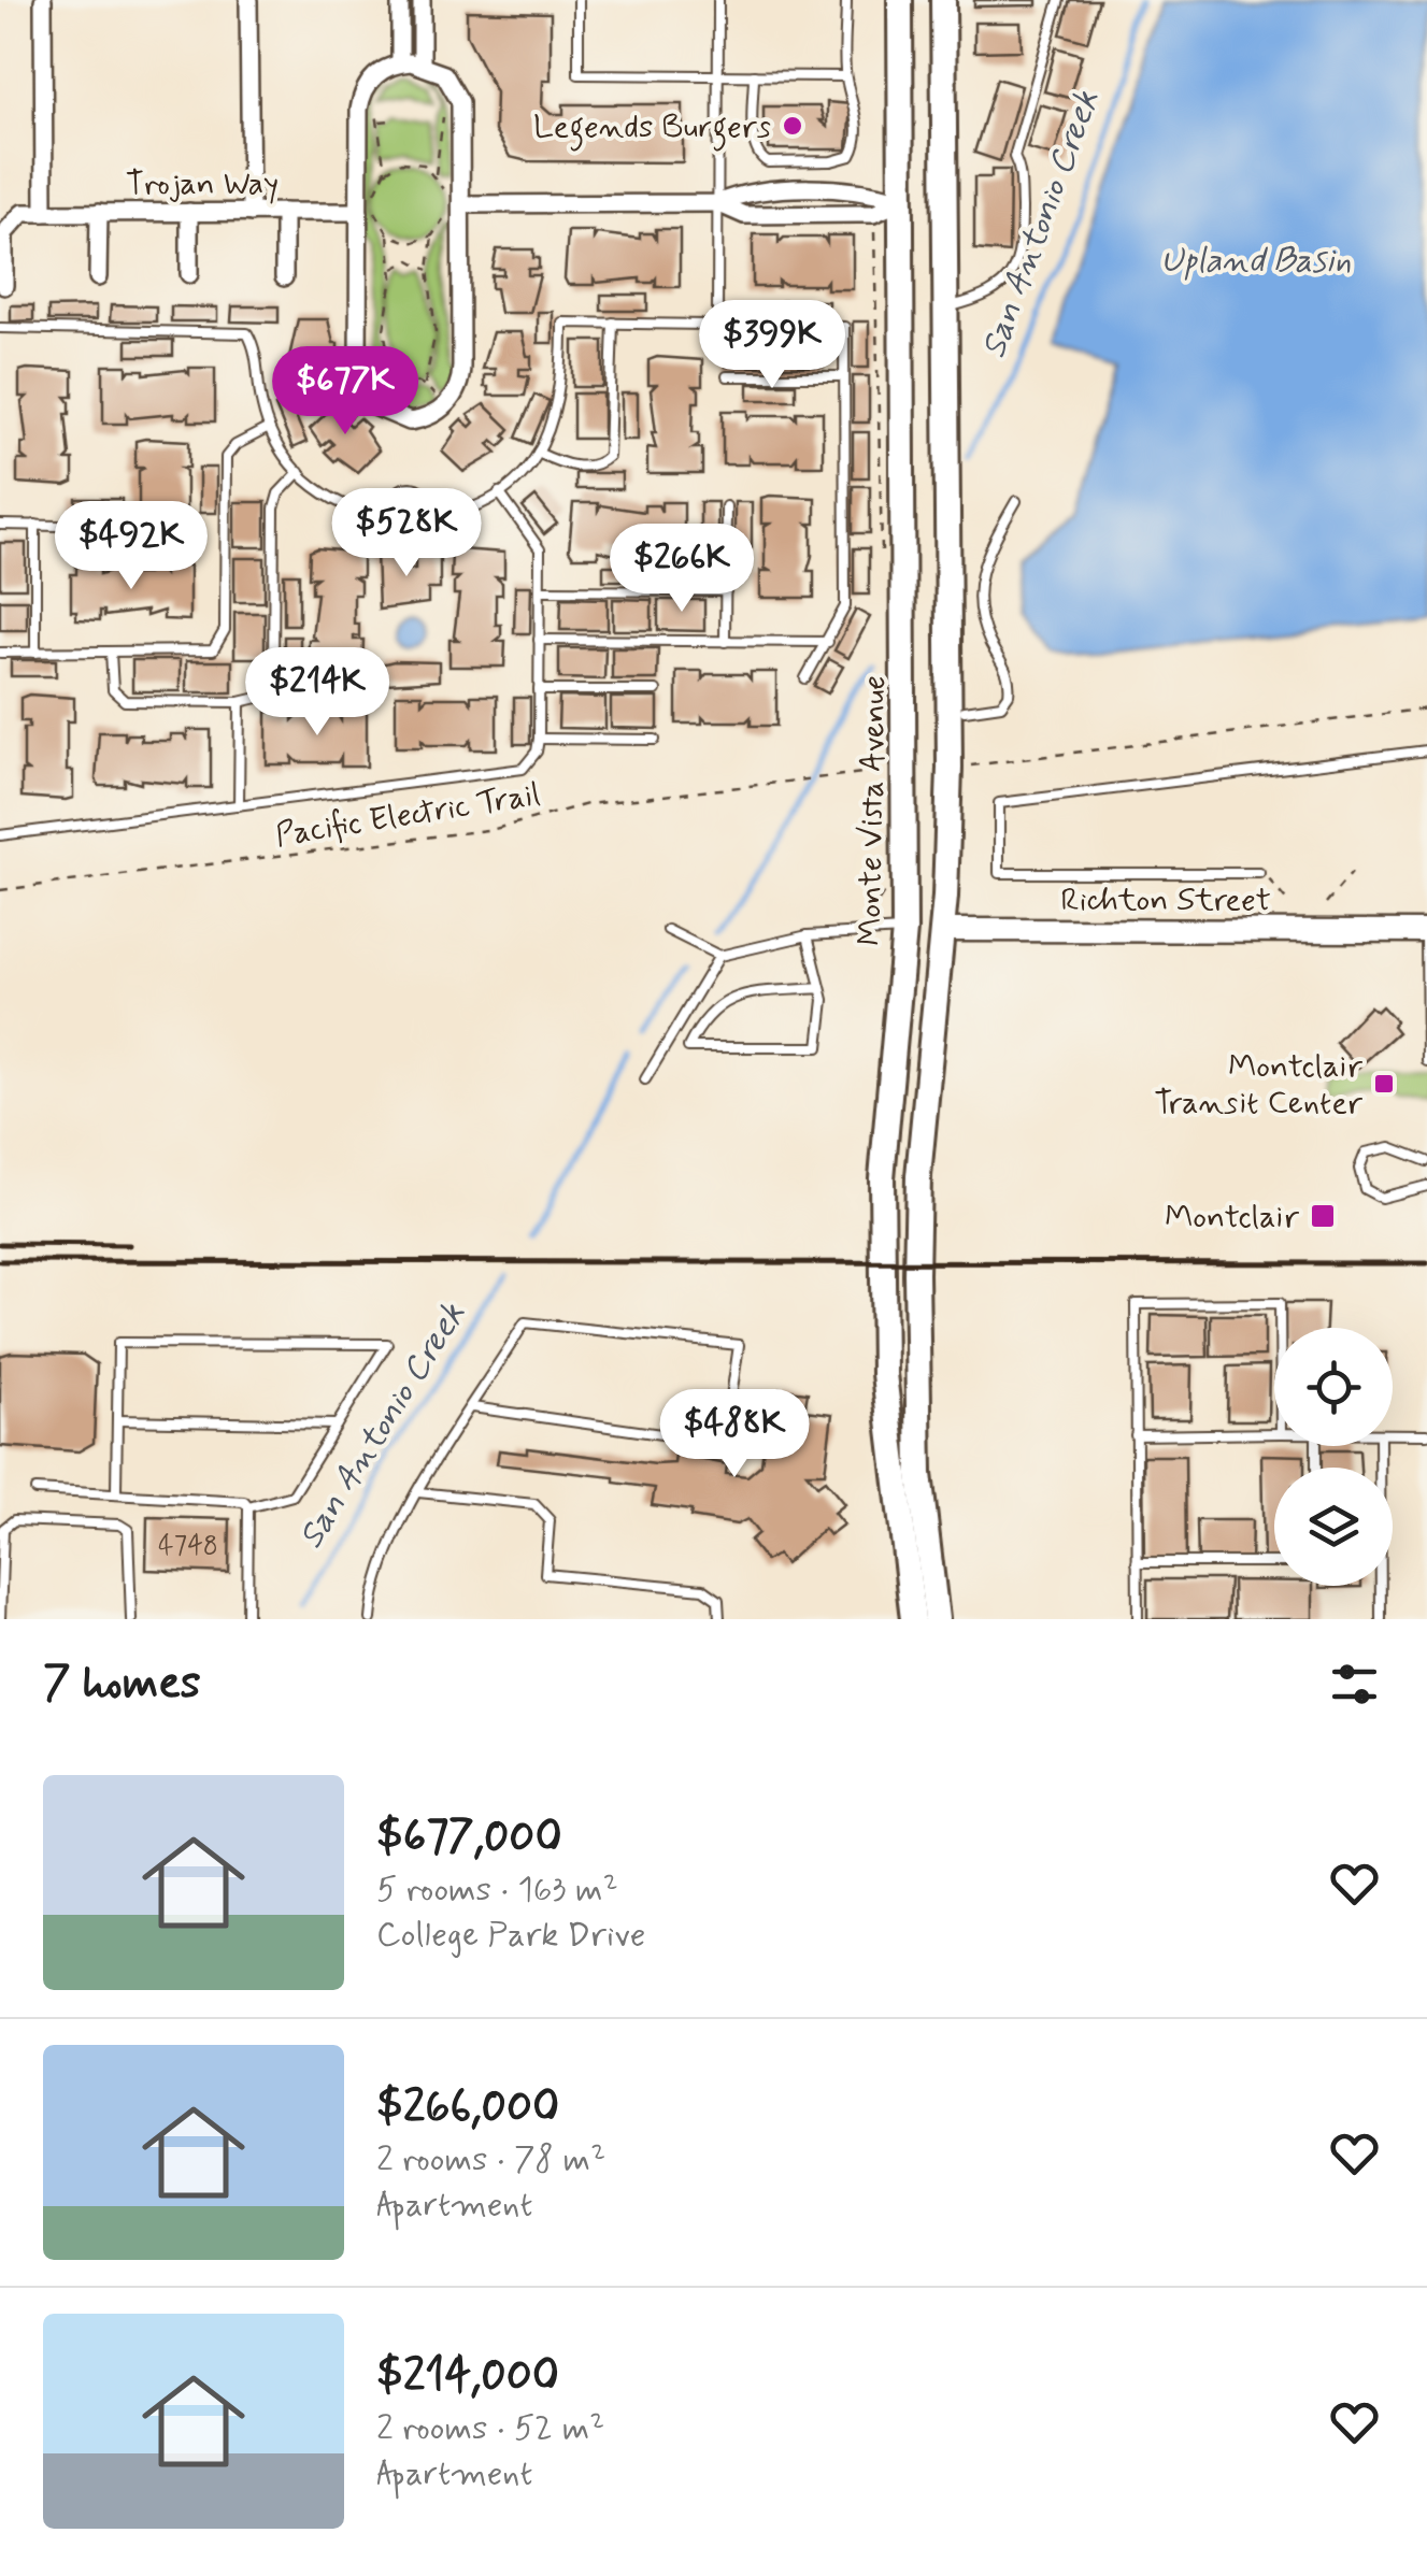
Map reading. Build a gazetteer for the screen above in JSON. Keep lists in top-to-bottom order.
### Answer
{
  "streets": {
    "main road": ["Monte Vista Avenue"],
    "street": ["Trojan Way", "Richton Street"],
    "path": ["Pacific Electric Trail"]
  },
  "crossings": [
    ["Monte Vista Avenue", "Pacific Electric Trail"],
    ["Monte Vista Avenue", "Richton Street"]
  ],
  "water": ["San Antonio Creek", "Upland Basin"],
  "places": {
    "other": ["Legends Burgers"],
    "transit": ["Montclair Transit Center", "Montclair"]
  },
  "house_numbers": ["4748"],
  "page": {
    "price": [
      "$399K",
      "$677K",
      "$528K",
      "$492K",
      "$266K",
      "$214K",
      "$488K"
    ],
    "heading": "7 homes",
    "list": [
      {
        "name": "$677,000",
        "note": "5 rooms · 163 m² · College Park Drive"
      },
      {
        "name": "$266,000",
        "note": "2 rooms · 78 m² · Apartment"
      },
      {
        "name": "$214,000",
        "note": "2 rooms · 52 m² · Apartment"
      }
    ]
  }
}
